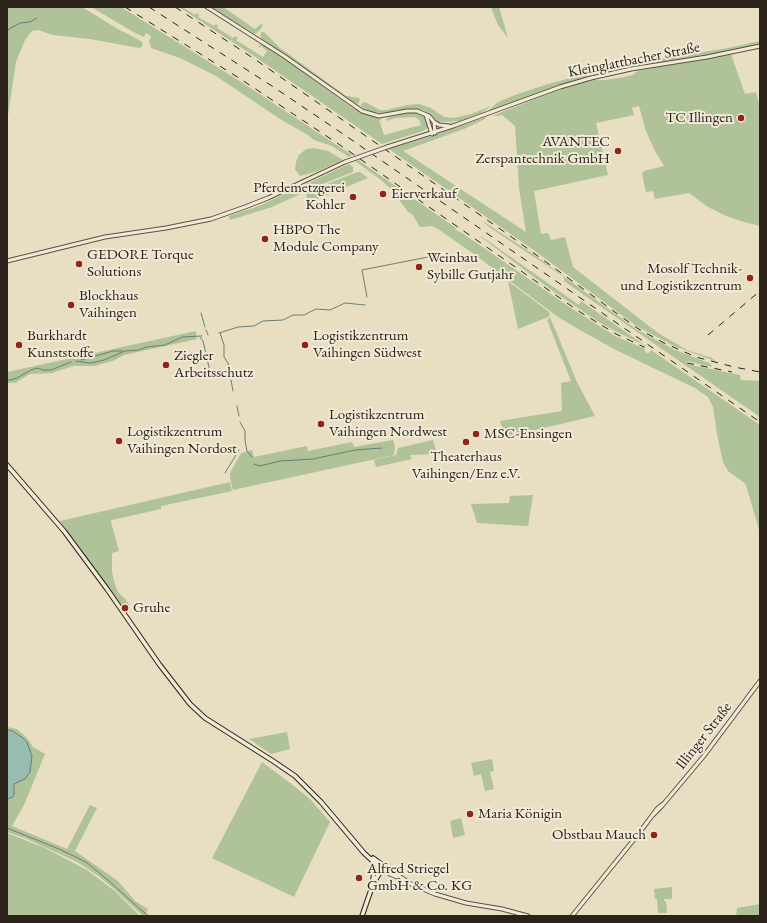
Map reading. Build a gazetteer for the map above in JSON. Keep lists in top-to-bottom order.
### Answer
{
  "streets": {
    "street": ["Kleinglattbacher Straße", "Illinger Straße"]
  },
  "places": [
    "TC Illingen",
    "AVANTEC Zerspantechnik GmbH",
    "Eierverkauf",
    "Pferdemetzgerei Kohler",
    "HBPO The Module Company",
    "GEDORE Torque Solutions",
    "Weinbau Sybille Gutjahr",
    "Mosolf Technik- und Logistikzentrum",
    "Blockhaus Vaihingen",
    "Burkhardt Kunststoffe",
    "Logistikzentrum Vaihingen Südwest",
    "Ziegler Arbeitsschutz",
    "Logistikzentrum Vaihingen Nordwest",
    "MSC-Ensingen",
    "Logistikzentrum Vaihingen Nordost",
    "Theaterhaus Vaihingen/Enz e.V.",
    "Gruhe",
    "Maria Königin",
    "Obstbau Mauch",
    "Alfred Striegel GmbH & Co. KG"
  ]
}
